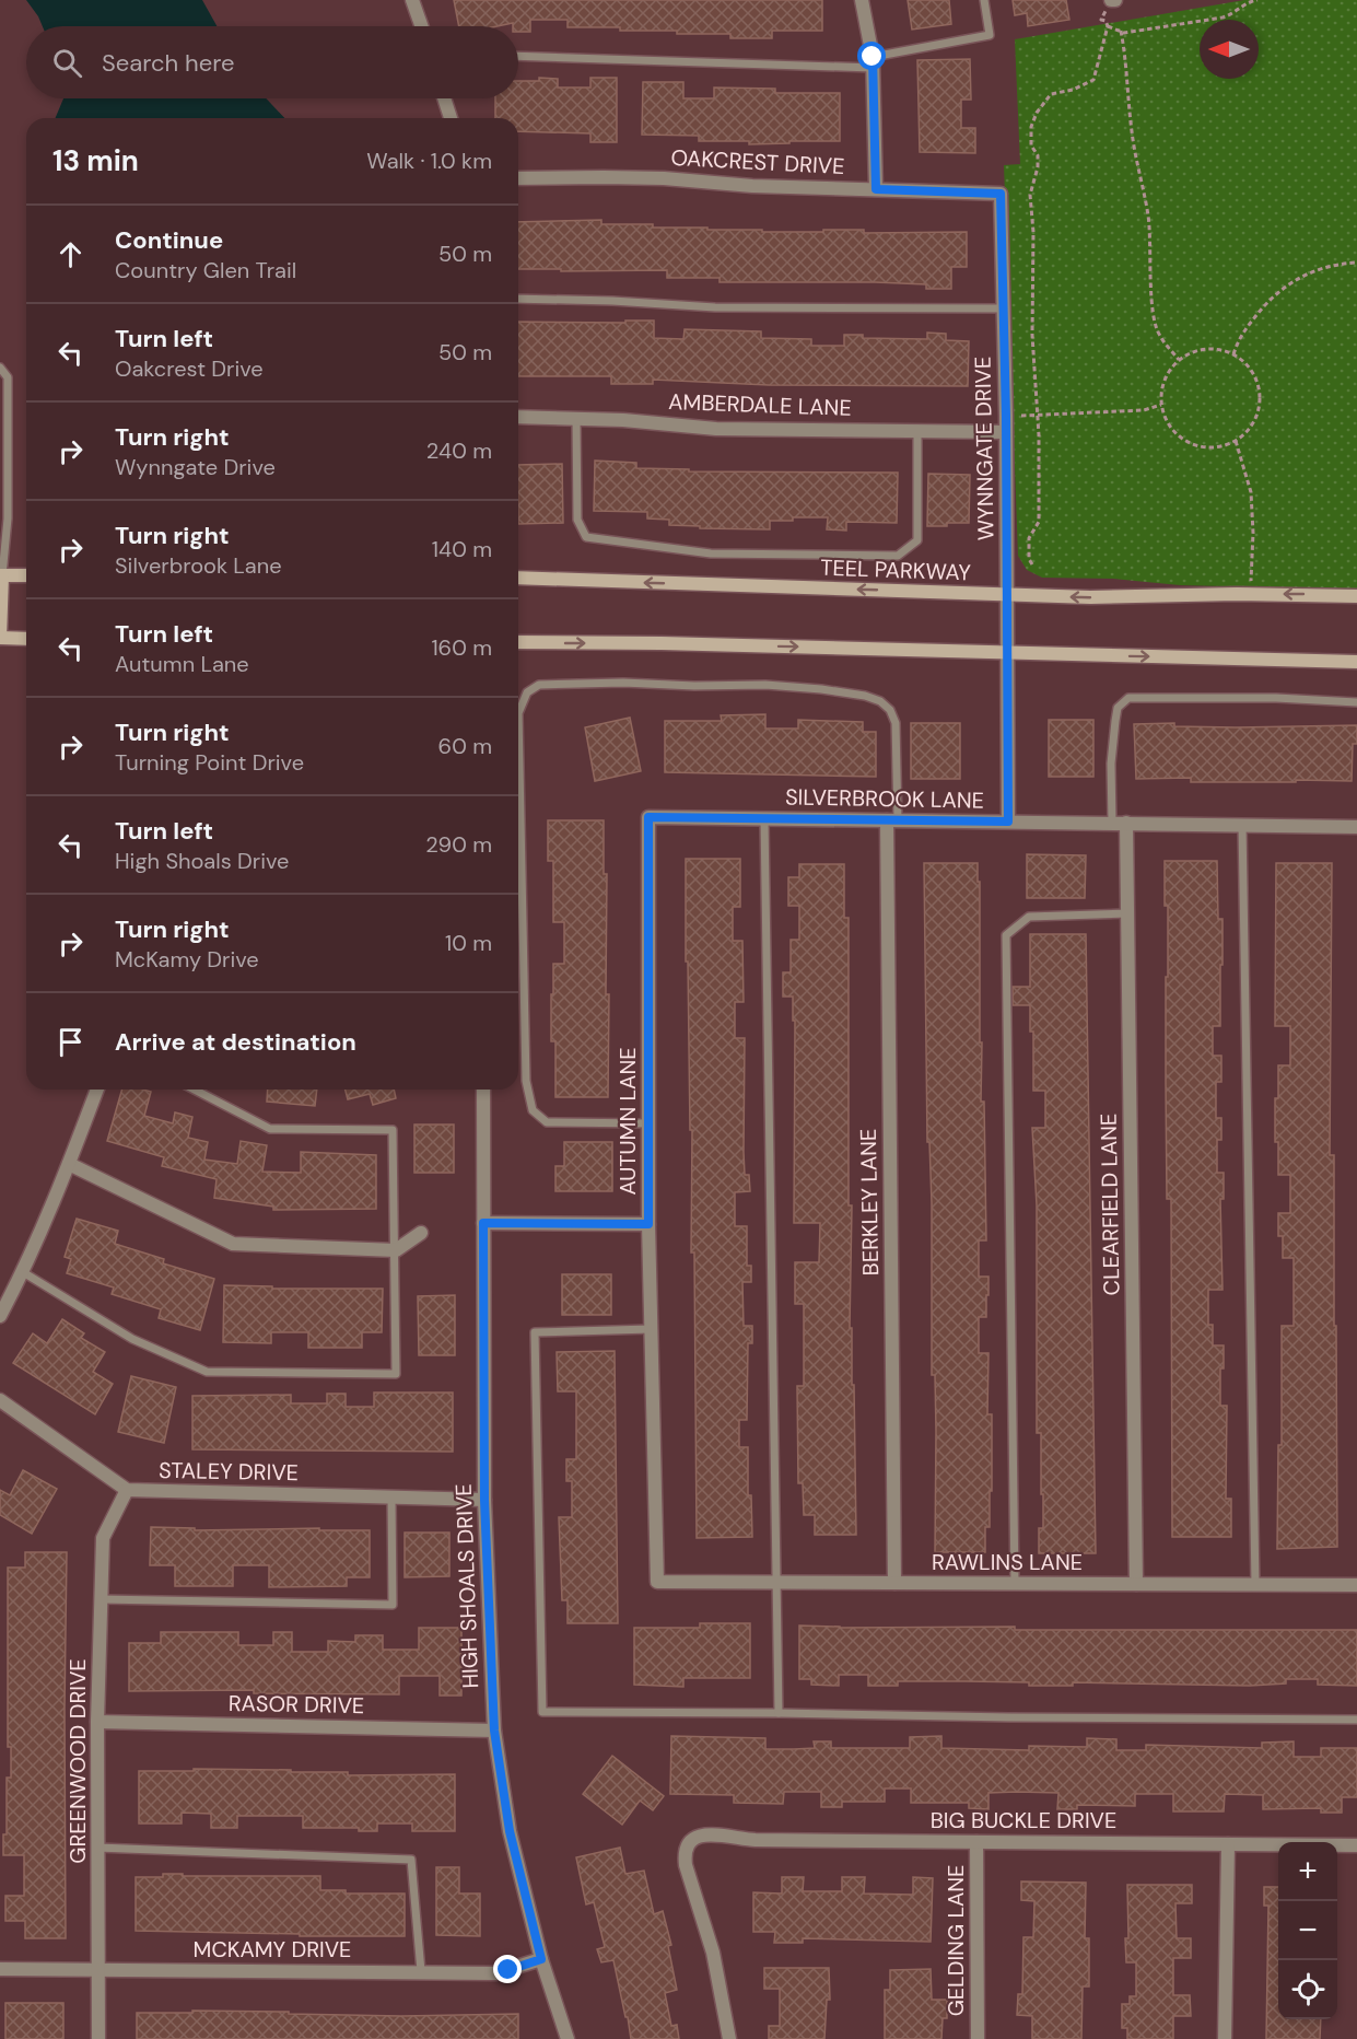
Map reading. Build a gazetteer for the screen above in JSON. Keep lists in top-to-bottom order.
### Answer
{
  "streets": {
    "main road": ["TEEL PARKWAY"],
    "street": [
      "OAKCREST DRIVE",
      "AMBERDALE LANE",
      "WYNNGATE DRIVE",
      "SILVERBROOK LANE",
      "AUTUMN LANE",
      "BERKLEY LANE",
      "CLEARFIELD LANE",
      "STALEY DRIVE",
      "RAWLINS LANE",
      "HIGH SHOALS DRIVE",
      "RASOR DRIVE",
      "GREENWOOD DRIVE",
      "BIG BUCKLE DRIVE",
      "GELDING LANE",
      "MCKAMY DRIVE"
    ]
  },
  "crossings": [
    ["OAKCREST DRIVE", "WYNNGATE DRIVE"],
    ["AMBERDALE LANE", "WYNNGATE DRIVE"],
    ["WYNNGATE DRIVE", "TEEL PARKWAY"],
    ["WYNNGATE DRIVE", "SILVERBROOK LANE"],
    ["SILVERBROOK LANE", "AUTUMN LANE"],
    ["SILVERBROOK LANE", "BERKLEY LANE"],
    ["SILVERBROOK LANE", "CLEARFIELD LANE"],
    ["AUTUMN LANE", "RAWLINS LANE"],
    ["BERKLEY LANE", "RAWLINS LANE"],
    ["CLEARFIELD LANE", "RAWLINS LANE"],
    ["STALEY DRIVE", "HIGH SHOALS DRIVE"],
    ["STALEY DRIVE", "GREENWOOD DRIVE"],
    ["HIGH SHOALS DRIVE", "RASOR DRIVE"],
    ["HIGH SHOALS DRIVE", "MCKAMY DRIVE"],
    ["RASOR DRIVE", "GREENWOOD DRIVE"],
    ["GREENWOOD DRIVE", "MCKAMY DRIVE"],
    ["BIG BUCKLE DRIVE", "GELDING LANE"]
  ],
  "north": "left",
  "page": {
    "search": "Search here",
    "heading": ["13 min", "Walk · 1.0 km"],
    "list": [
      ["Continue", "Country Glen Trail", "50 m"],
      ["Turn left", "Oakcrest Drive", "50 m"],
      ["Turn right", "Wynngate Drive", "240 m"],
      ["Turn right", "Silverbrook Lane", "140 m"],
      ["Turn left", "Autumn Lane", "160 m"],
      ["Turn right", "Turning Point Drive", "60 m"],
      ["Turn left", "High Shoals Drive", "290 m"],
      ["Turn right", "McKamy Drive", "10 m"],
      "Arrive at destination"
    ],
    "map_buttons": ["+", "−"]
  }
}
